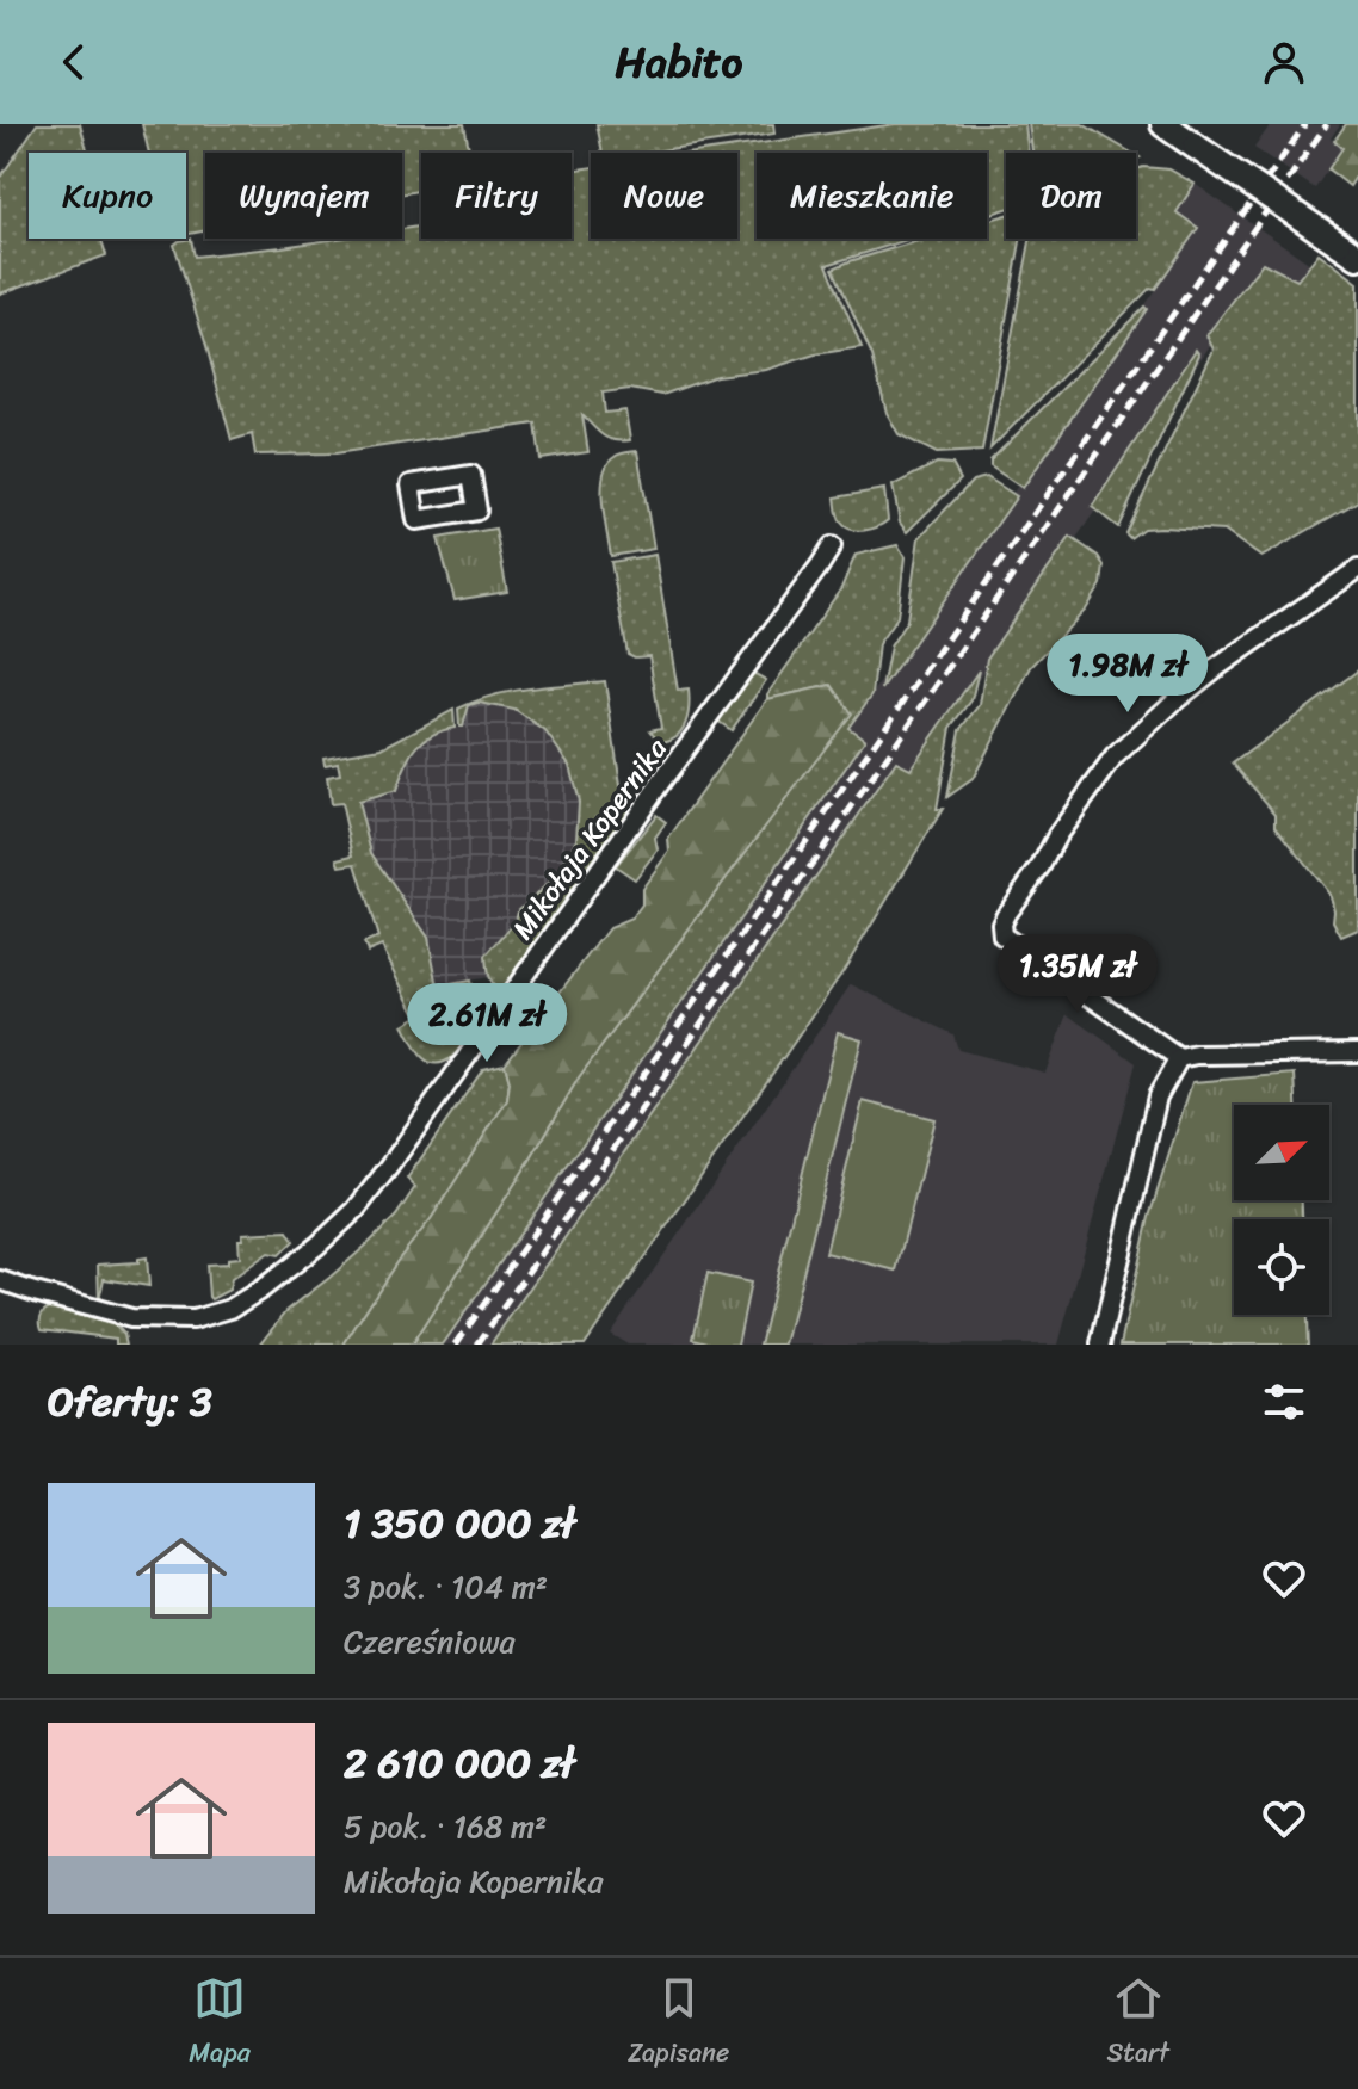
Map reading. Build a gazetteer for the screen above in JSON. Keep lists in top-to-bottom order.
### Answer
{
  "streets": {
    "street": ["Mikołaja Kopernika"]
  },
  "north": "top right",
  "page": {
    "header": "Habito",
    "chip": [
      "Kupno",
      "Wynajem",
      "Filtry",
      "Nowe",
      "Mieszkanie",
      "Dom"
    ],
    "price": ["1.98M zł", "1.35M zł", "2.61M zł"],
    "heading": "Oferty: 3",
    "list": [
      {
        "name": "1 350 000 zł",
        "note": "3 pok. · 104 m² · Czereśniowa"
      },
      {
        "name": "2 610 000 zł",
        "note": "5 pok. · 168 m² · Mikołaja Kopernika"
      }
    ],
    "tabs": ["Mapa", "Zapisane", "Start"]
  }
}
